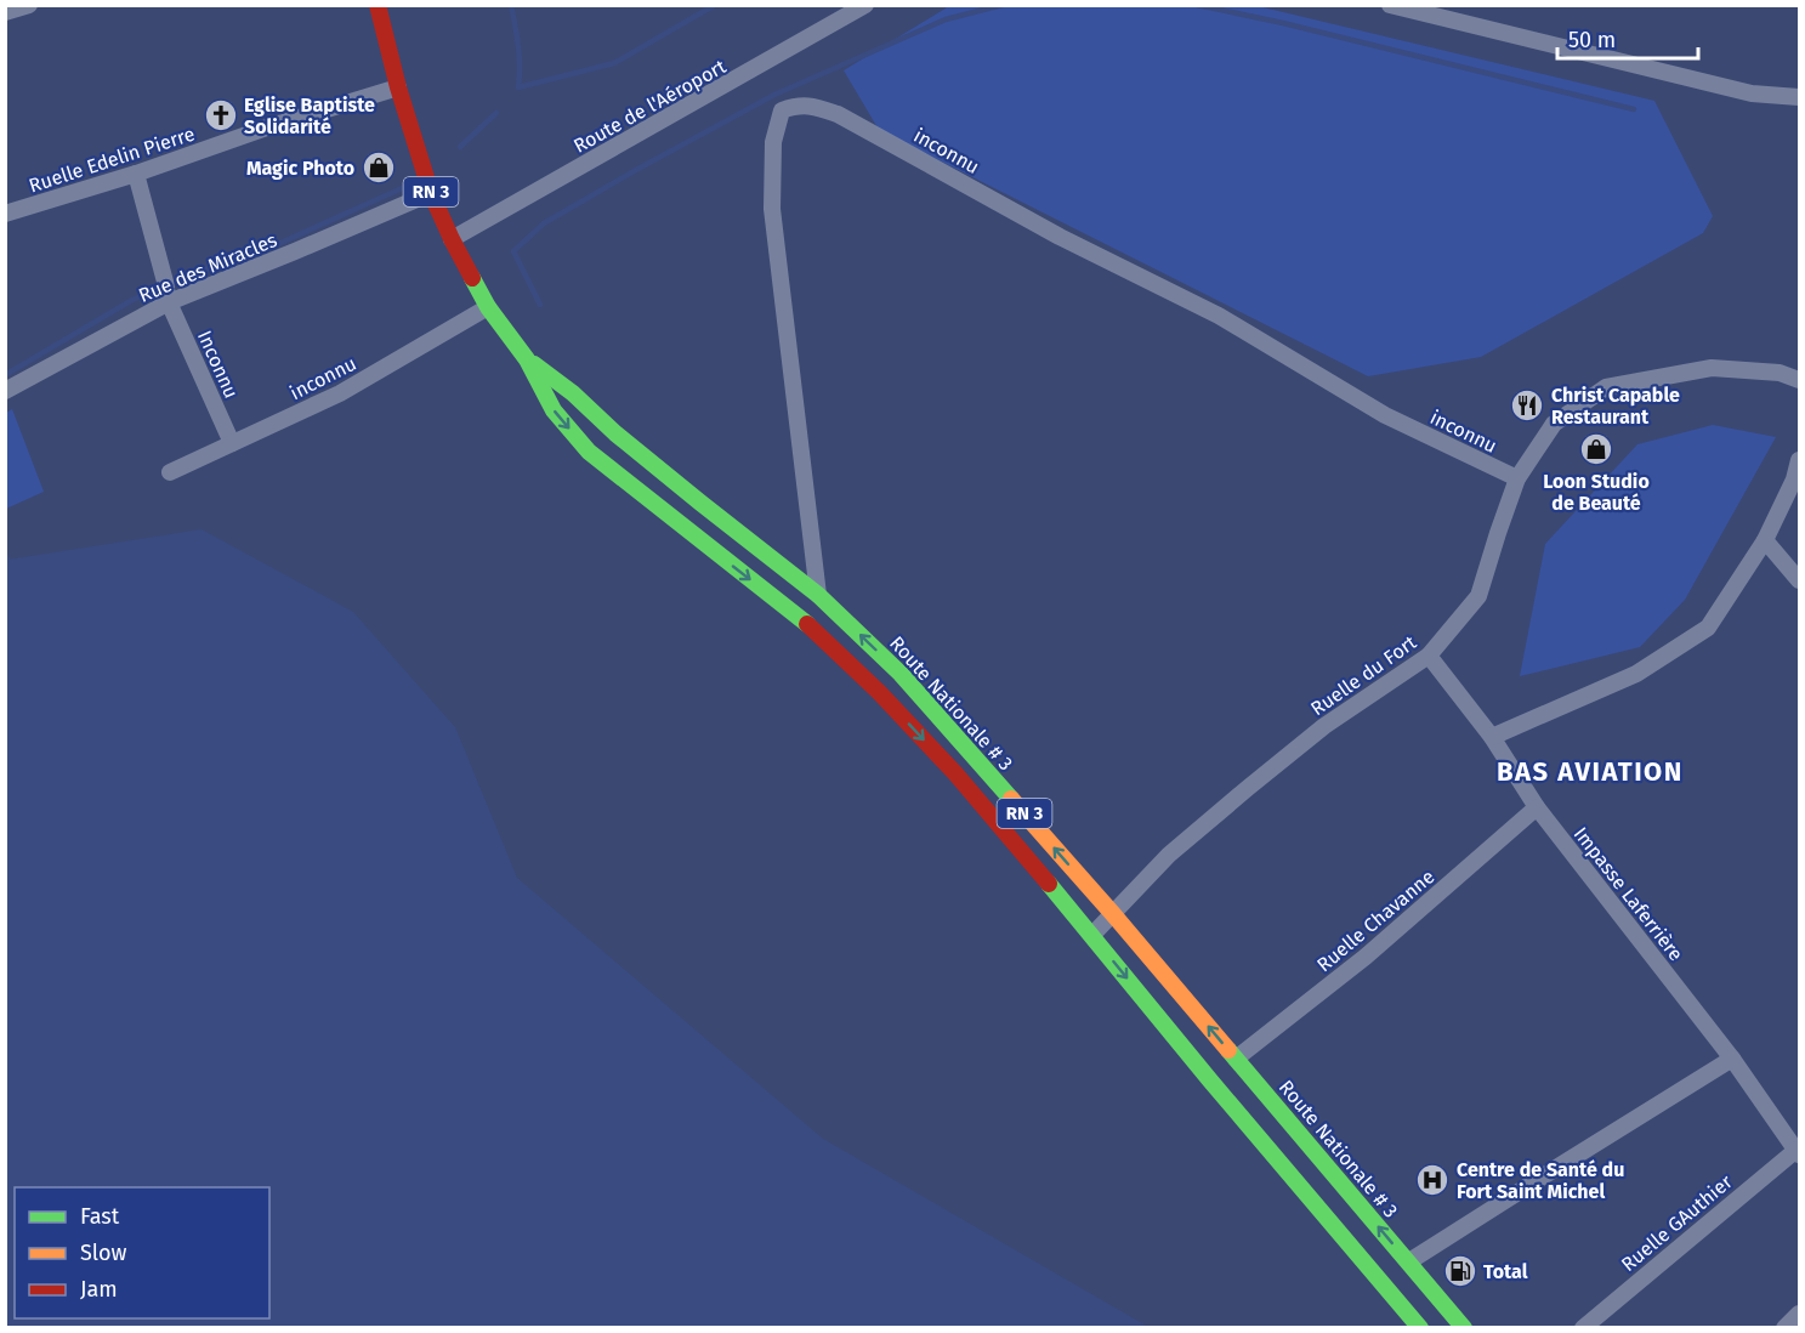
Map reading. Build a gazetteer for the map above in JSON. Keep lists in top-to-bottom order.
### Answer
{
  "streets": {
    "main road": ["RN 3", "Route Nationale # 3"],
    "street": [
      "Route de l'Aéroport",
      "inconnu",
      "Ruelle Edelin Pierre",
      "Rue des Miracles",
      "Inconnu",
      "Ruelle du Fort",
      "Impasse Laferrière",
      "Ruelle Chavanne",
      "Ruelle GAuthier"
    ]
  },
  "crossings": [
    ["Route de l'Aéroport", "Route Nationale # 3"],
    ["inconnu", "Inconnu"],
    ["inconnu", "Ruelle du Fort"],
    ["inconnu", "Route Nationale # 3"],
    ["Ruelle Edelin Pierre", "Route Nationale # 3"],
    ["Rue des Miracles", "Inconnu"],
    ["Rue des Miracles", "Route Nationale # 3"],
    ["Ruelle du Fort", "Route Nationale # 3"],
    ["Ruelle du Fort", "Impasse Laferrière"],
    ["Route Nationale # 3", "Ruelle Chavanne"],
    ["Impasse Laferrière", "Ruelle Chavanne"],
    ["Impasse Laferrière", "Ruelle GAuthier"]
  ],
  "districts": ["BAS AVIATION"],
  "places": {
    "church": ["Eglise Baptiste Solidarité"],
    "shop": ["Magic Photo", "Loon Studio de Beauté"],
    "restaurant": ["Christ Capable Restaurant"],
    "hospital": ["Centre de Santé du Fort Saint Michel"],
    "fuel station": ["Total"]
  },
  "legend": ["Fast", "Slow", "Jam"],
  "scale_bar": "50 m"
}
